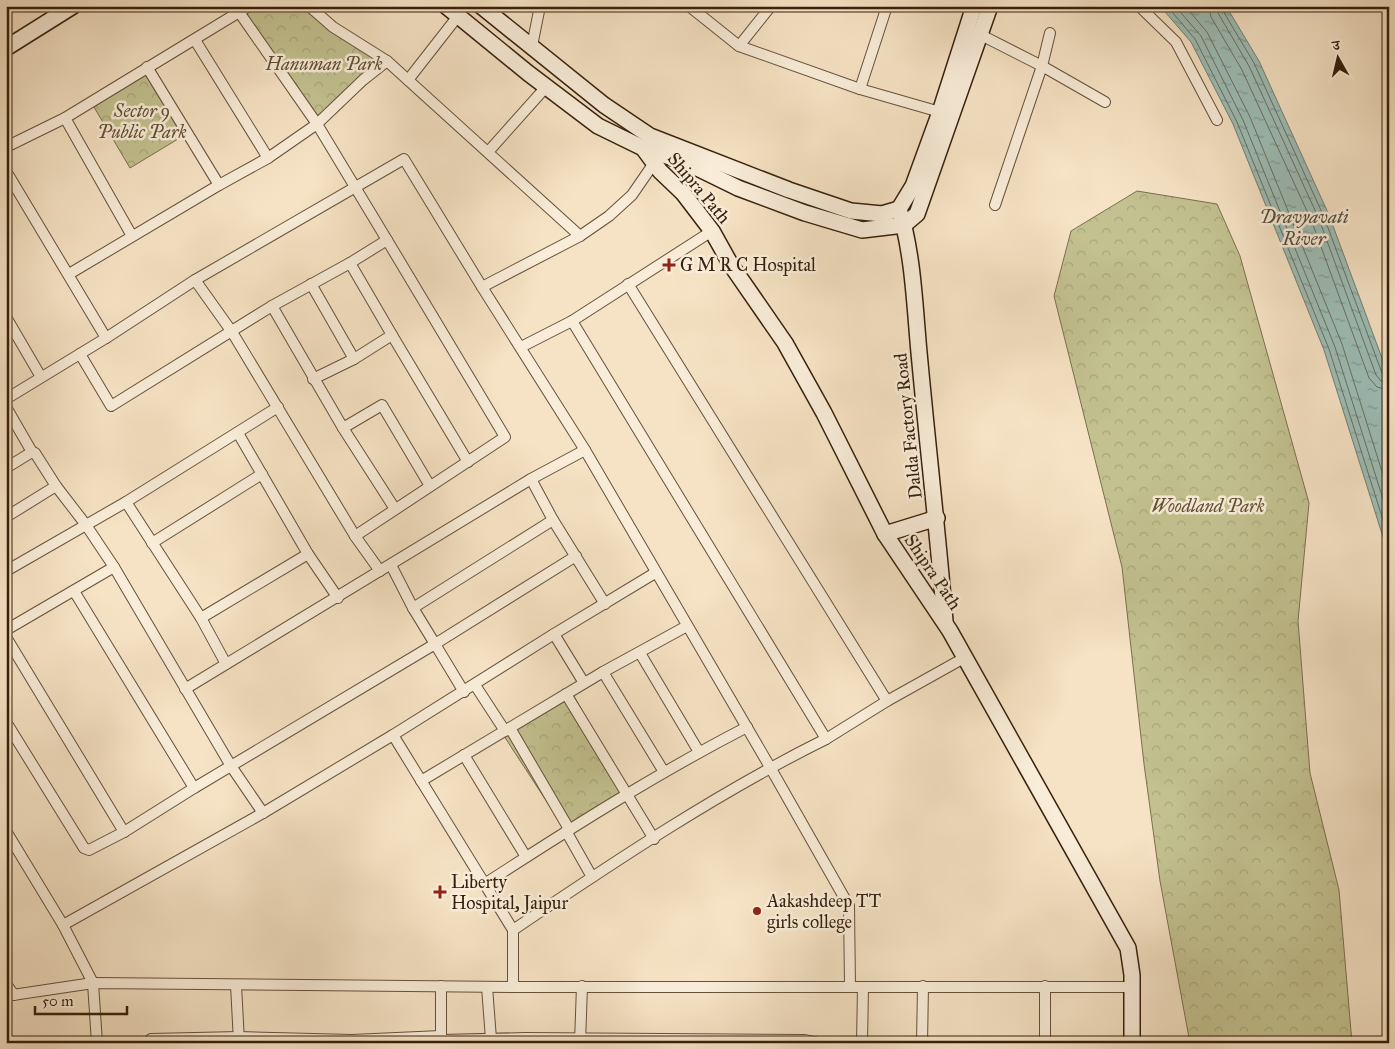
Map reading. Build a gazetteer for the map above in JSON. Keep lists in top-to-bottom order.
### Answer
{
  "streets": {
    "street": ["Shipra Path", "Dalda Factory Road"]
  },
  "crossings": [
    ["Shipra Path", "Dalda Factory Road"]
  ],
  "water": ["Dravyavati River"],
  "parks": ["Hanuman Park", "Sector 9 Public Park", "Woodland Park"],
  "places": {
    "health": ["G M R C Hospital", "Liberty Hospital, Jaipur"],
    "other": ["Aakashdeep TT girls college"]
  },
  "scale_bar": "50 m",
  "north": "top"
}
